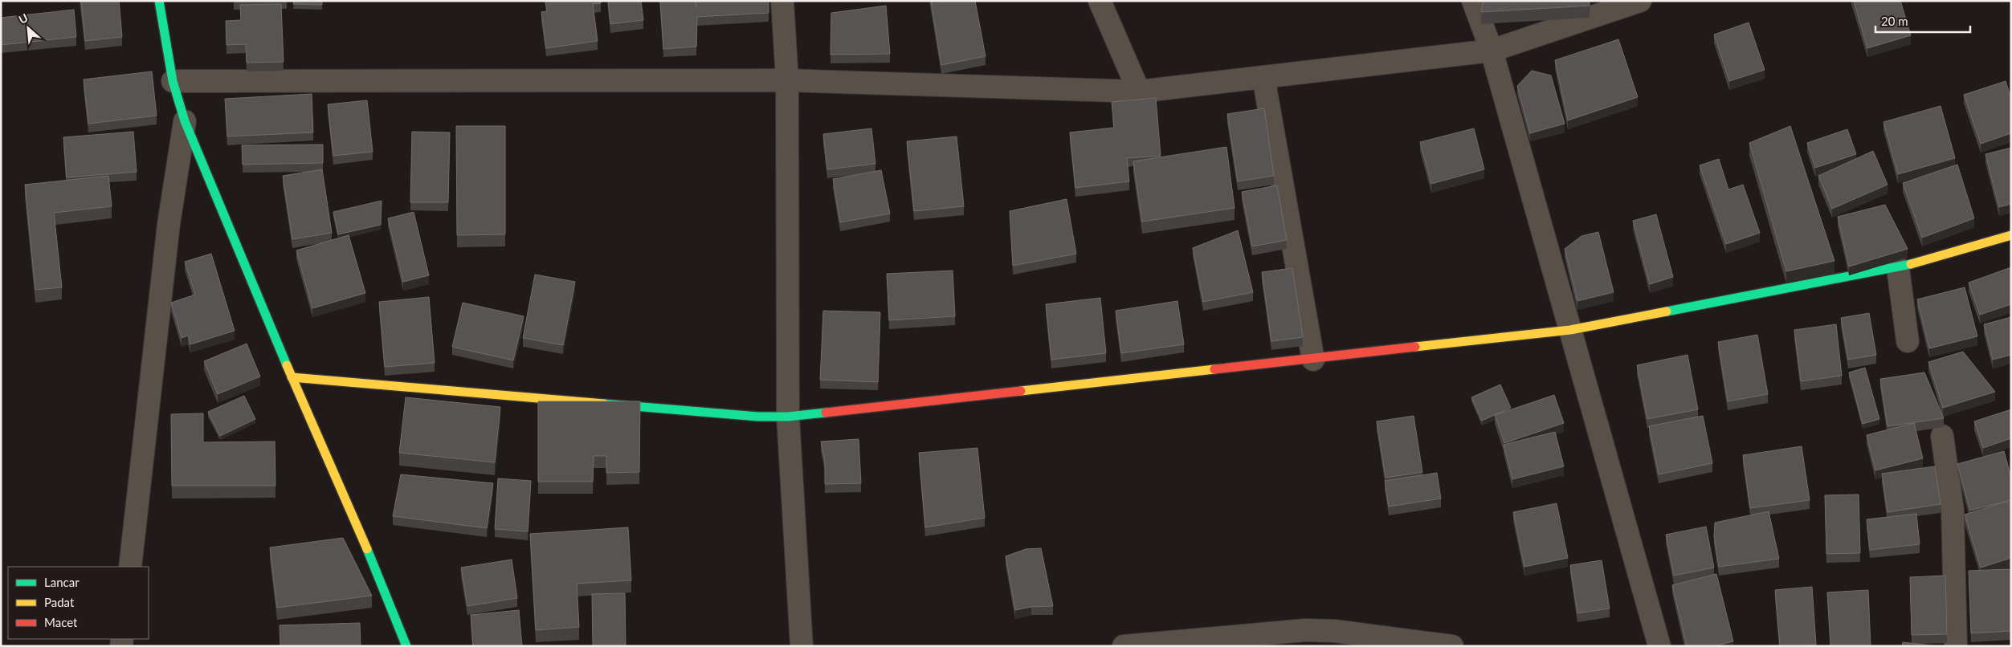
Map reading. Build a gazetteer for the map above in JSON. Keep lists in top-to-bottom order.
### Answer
{
  "legend": ["Lancar", "Padat", "Macet"],
  "scale_bar": "20 m",
  "north": "top left"
}
